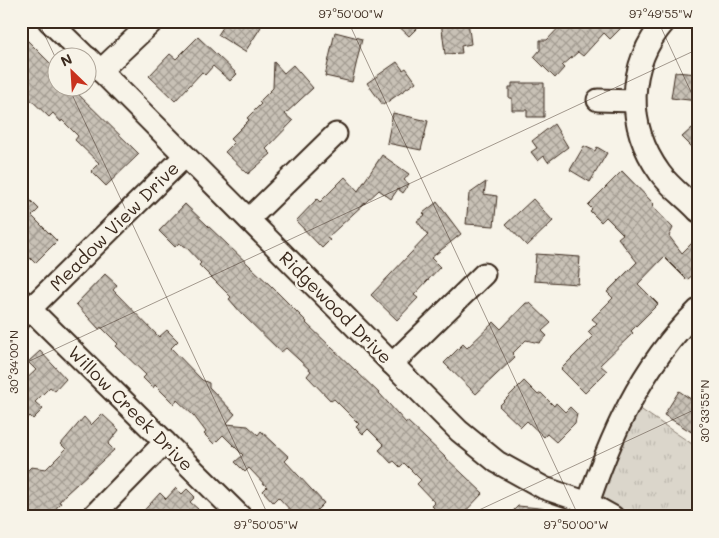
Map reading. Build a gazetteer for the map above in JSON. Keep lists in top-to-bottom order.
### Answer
{
  "streets": {
    "street": ["Meadow View Drive", "Ridgewood Drive", "Willow Creek Drive"]
  },
  "crossings": [
    ["Meadow View Drive", "Ridgewood Drive"],
    ["Meadow View Drive", "Willow Creek Drive"]
  ],
  "north": "top left",
  "coordinates": [
    "97°50'00\"W",
    "97°49'55\"W",
    "30°34'00\"N",
    "30°33'55\"N",
    "97°50'05\"W"
  ]
}
